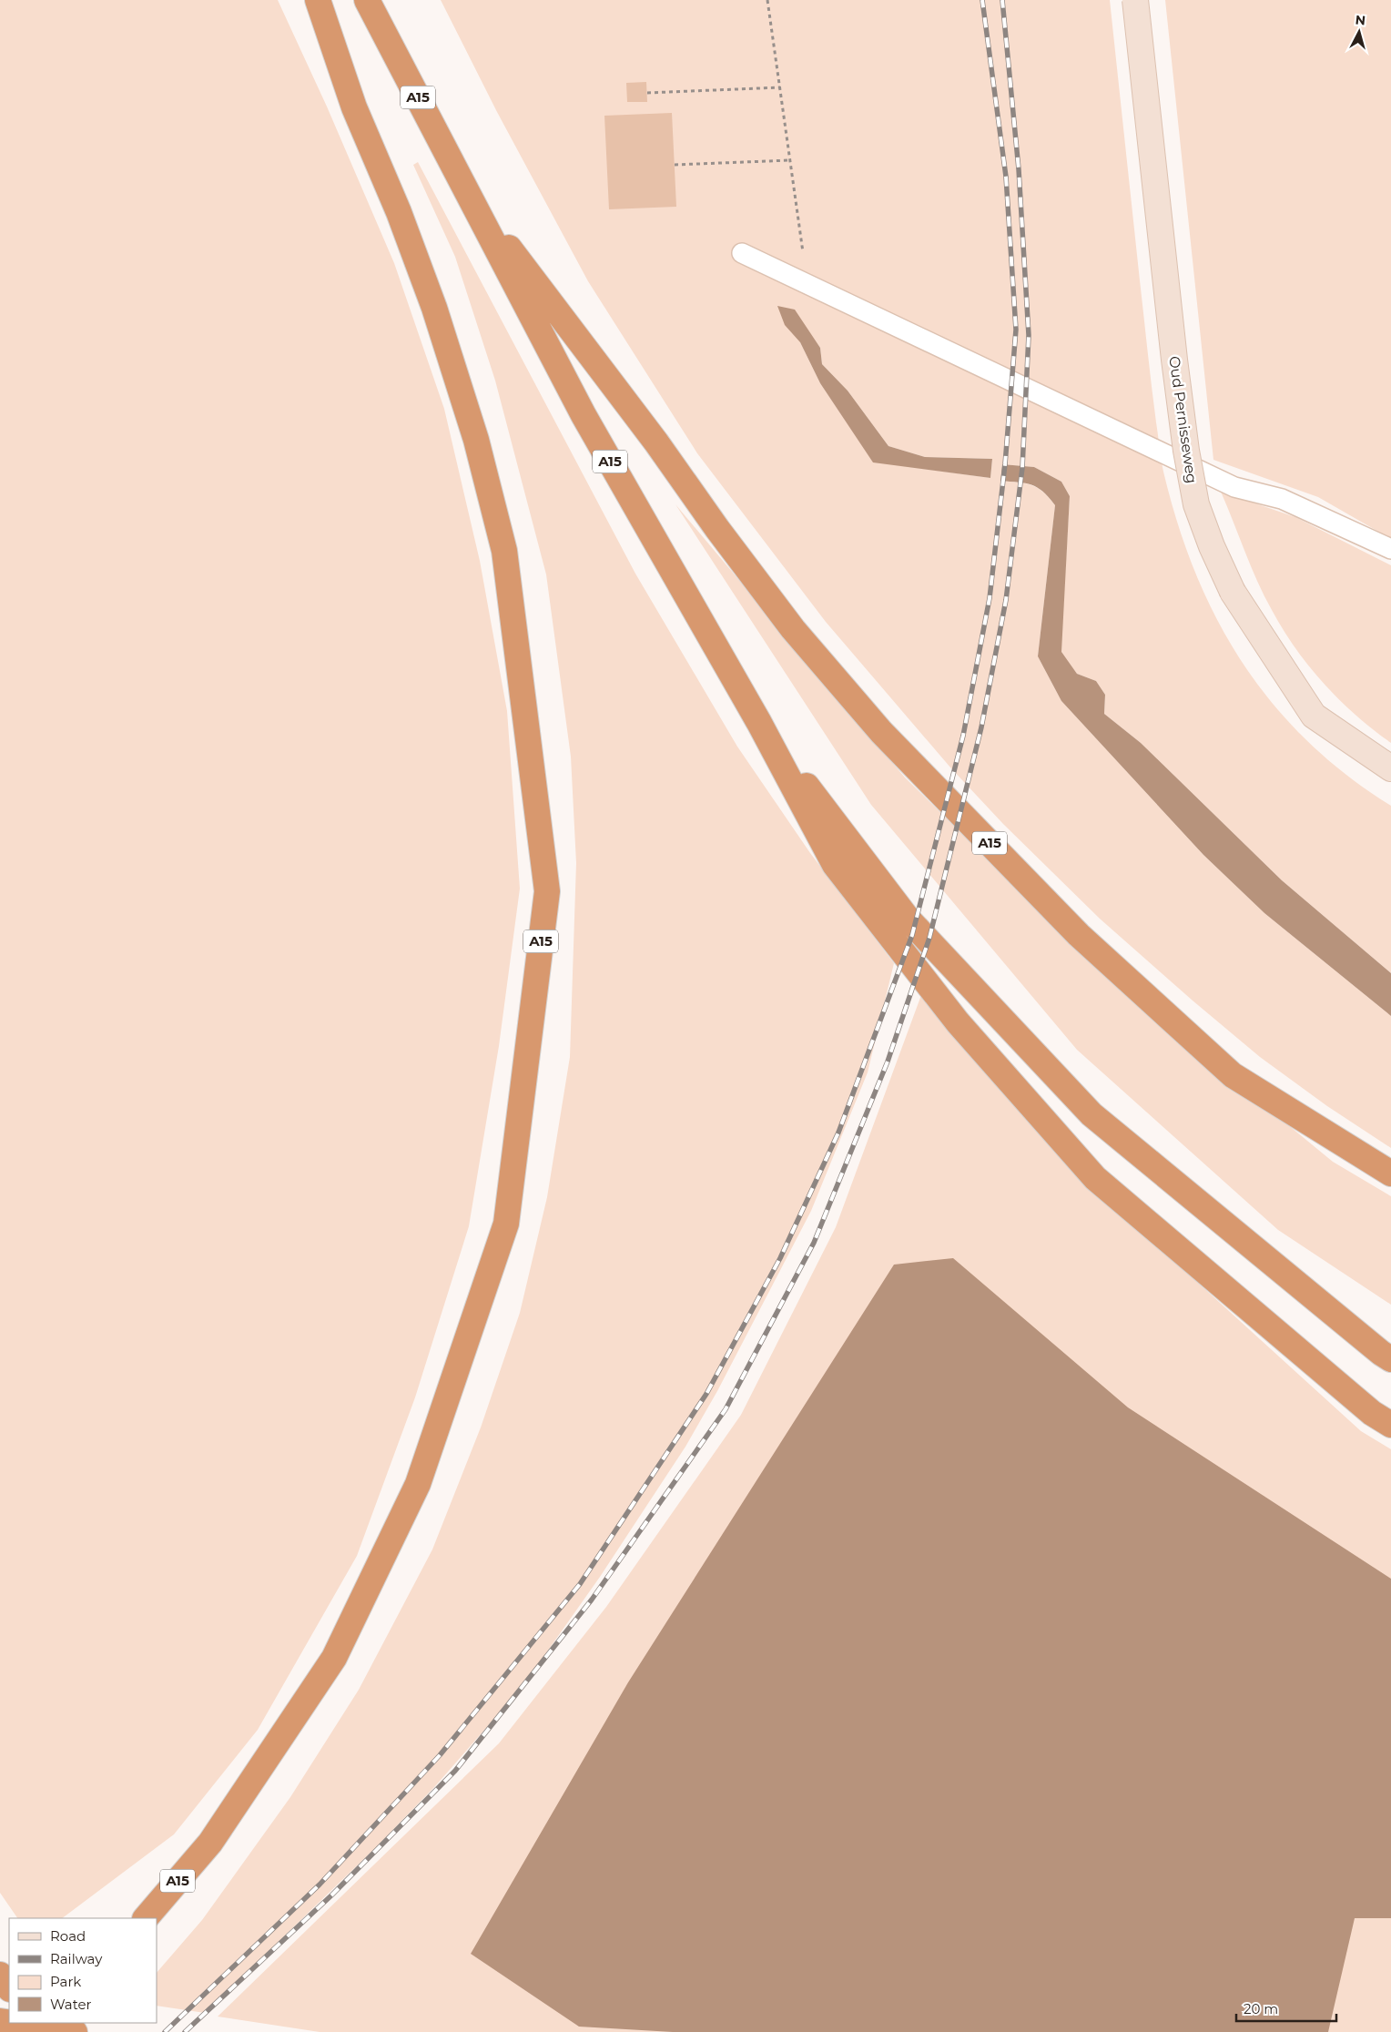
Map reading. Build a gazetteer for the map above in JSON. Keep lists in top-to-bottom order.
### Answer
{
  "streets": {
    "highway": ["A15"],
    "street": ["Oud Pernisseweg"]
  },
  "legend": [
    "Road",
    "Railway",
    "Park",
    "Water"
  ],
  "scale_bar": "20 m",
  "north": "top"
}
